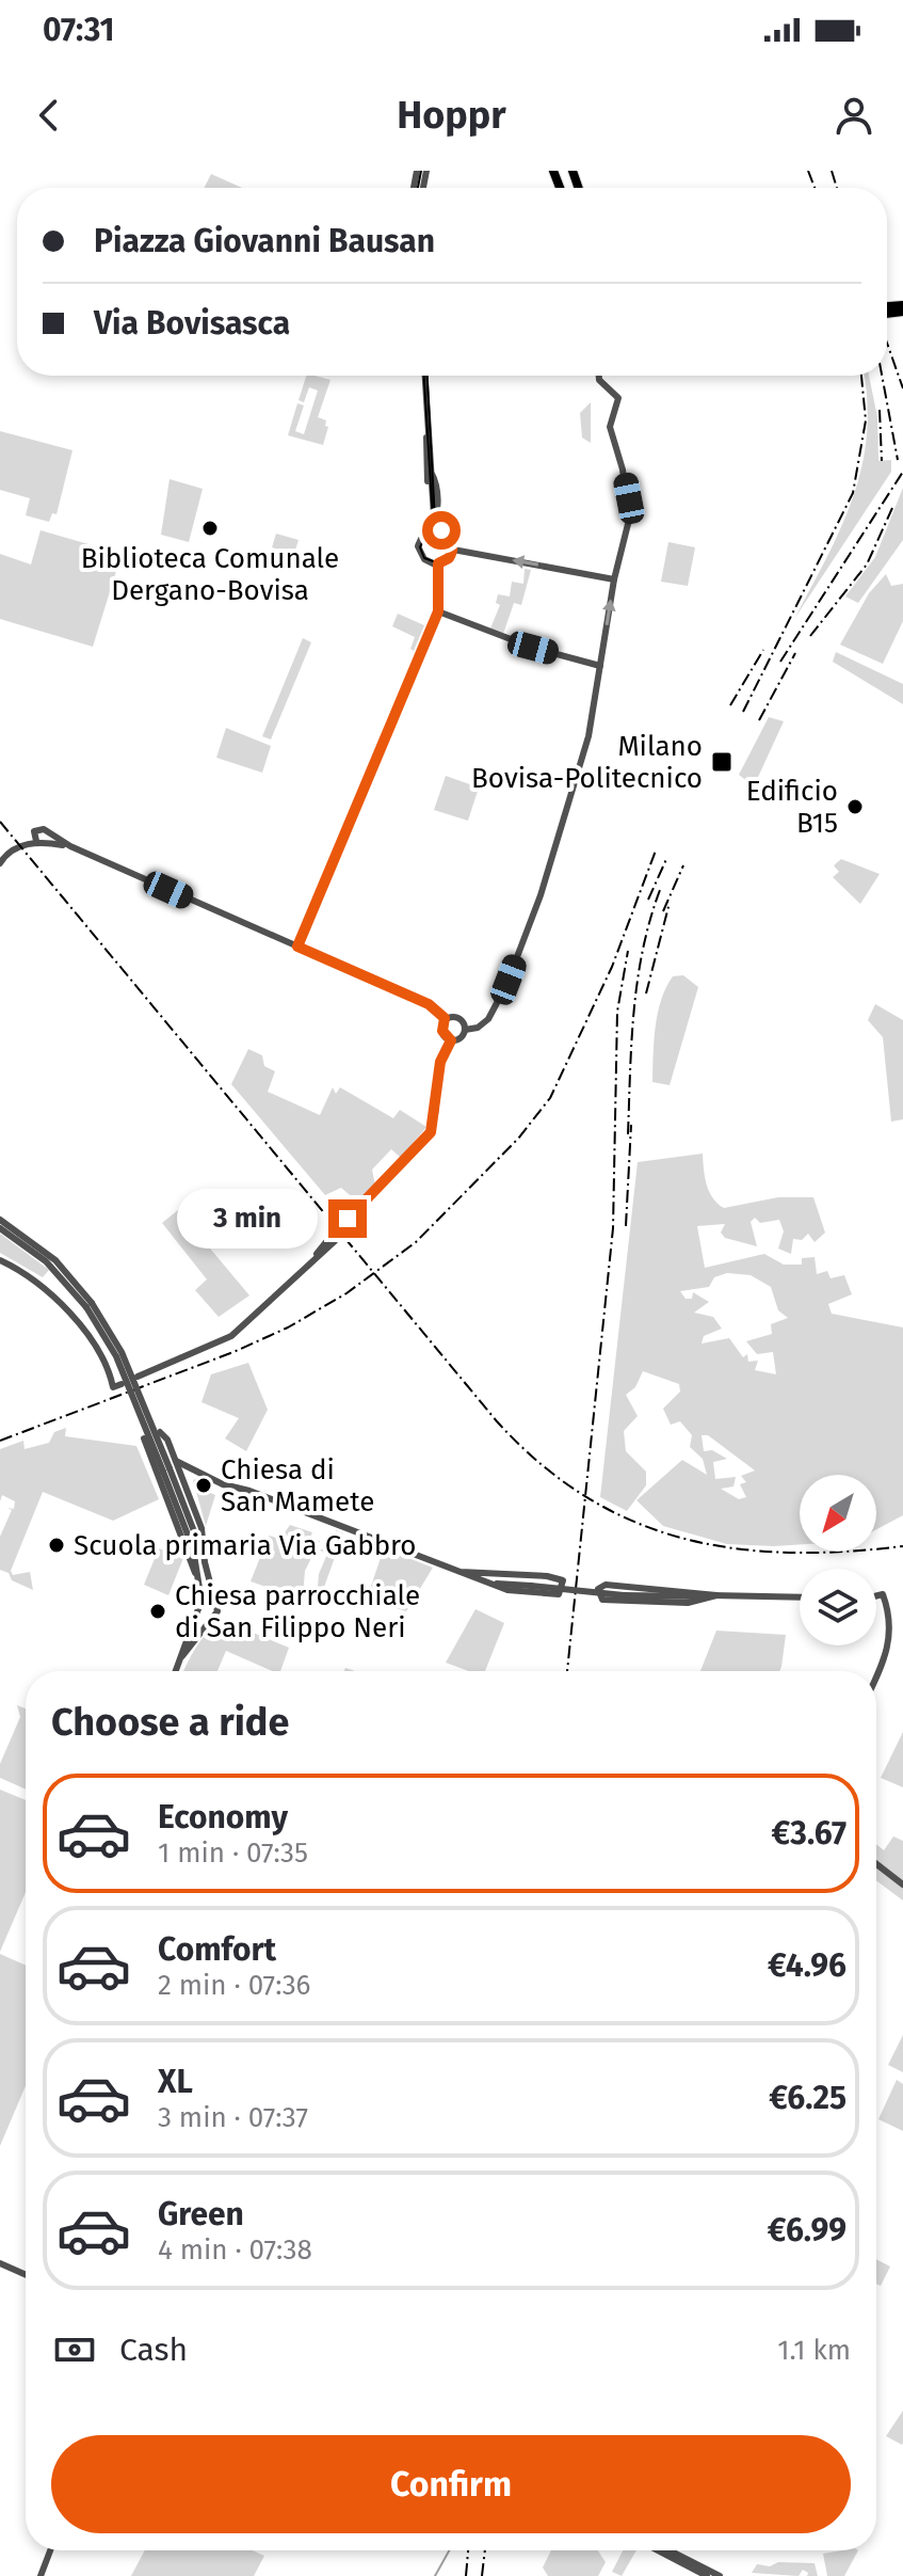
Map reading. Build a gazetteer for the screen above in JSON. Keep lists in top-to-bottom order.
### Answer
{
  "places": {
    "other": [
      "Biblioteca Comunale Dergano-Bovisa",
      "Edificio B15",
      "Chiesa di San Mamete",
      "Scuola primaria Via Gabbro",
      "Chiesa parrocchiale di San Filippo Neri"
    ],
    "transit": ["Milano Bovisa-Politecnico"]
  },
  "north": "bottom left",
  "page": {
    "status": "07:31",
    "header": "Hoppr",
    "banner": ["Piazza Giovanni Bausan", "Via Bovisasca"],
    "bubble": "3 min",
    "heading": "Choose a ride",
    "list": [
      {
        "name": "Economy",
        "note": "1 min · 07:35",
        "value": "€3.67"
      },
      {
        "name": "Comfort",
        "note": "2 min · 07:36",
        "value": "€4.96"
      },
      {
        "name": "XL",
        "note": "3 min · 07:37",
        "value": "€6.25"
      },
      {
        "name": "Green",
        "note": "4 min · 07:38",
        "value": "€6.99"
      }
    ],
    "pay": ["Cash", "1.1 km"],
    "buttons": "Confirm"
  }
}
